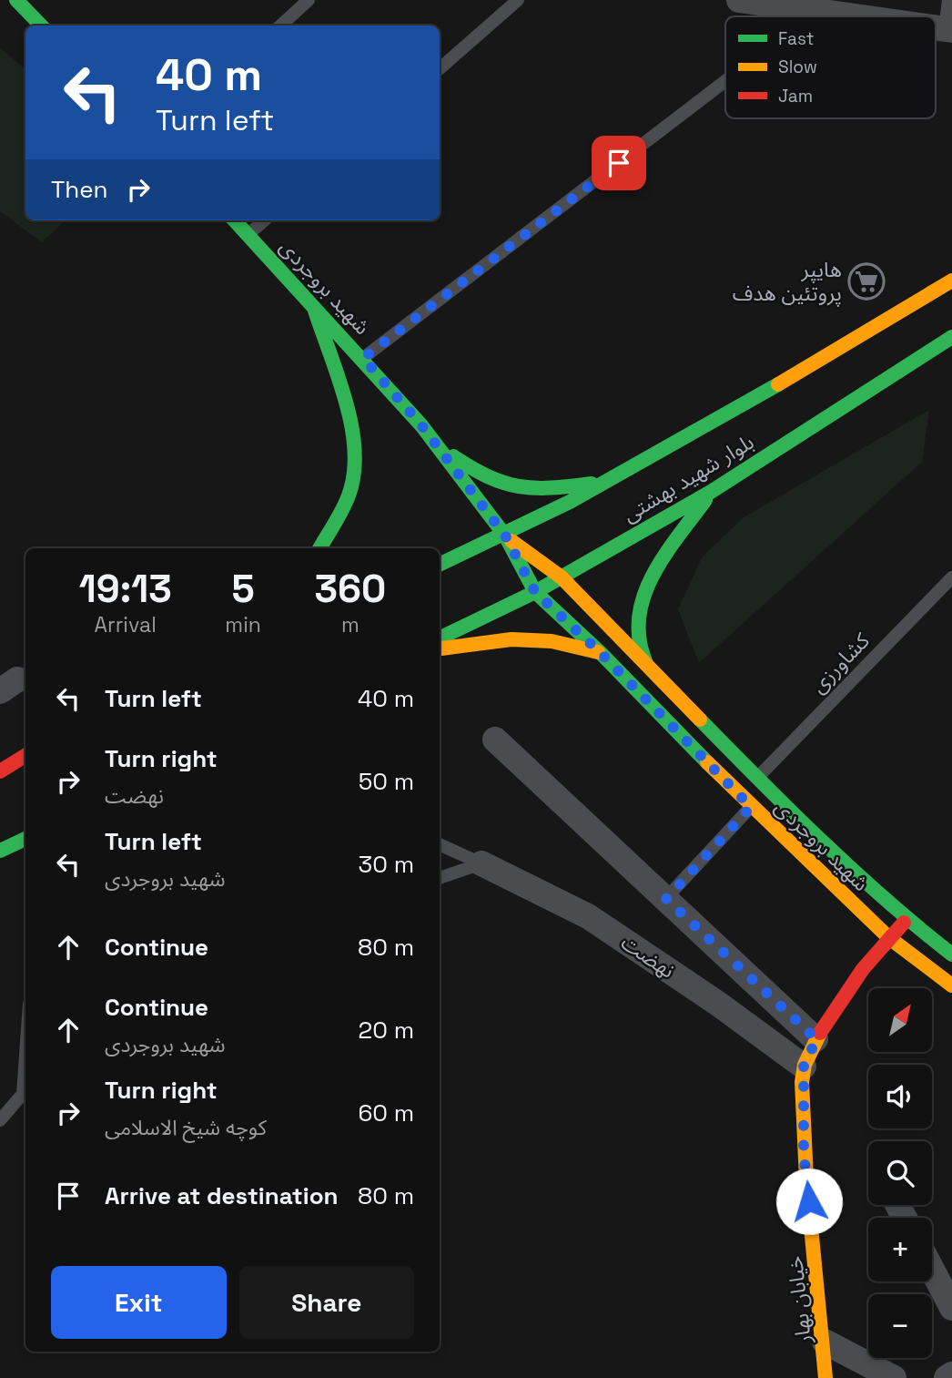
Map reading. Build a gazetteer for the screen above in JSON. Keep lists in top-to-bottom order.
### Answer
{
  "streets": {
    "street": [
      "شهید بروجردی",
      "بلوار شهید بهشتی",
      "نهضت",
      "خیابان بهار"
    ],
    "lane": ["کشاورزی"]
  },
  "crossings": [
    ["شهید بروجردی", "بلوار شهید بهشتی"],
    ["شهید بروجردی", "کشاورزی"],
    ["شهید بروجردی", "خیابان بهار"],
    ["نهضت", "خیابان بهار"]
  ],
  "places": {
    "supermarket": ["هایپر پروتئین هدف"]
  },
  "legend": ["Fast", "Slow", "Jam"],
  "north": "top right",
  "page": {
    "turn": ["40 m", "Turn left"],
    "then": "Then",
    "eta": [
      "19:13",
      "Arrival",
      "5",
      "min",
      "360",
      "m"
    ],
    "list": [
      {
        "name": "Turn left",
        "value": "40 m"
      },
      {
        "name": "Turn right",
        "note": "نهضت",
        "value": "50 m"
      },
      {
        "name": "Turn left",
        "note": "شهید بروجردی",
        "value": "30 m"
      },
      {
        "name": "Continue",
        "value": "80 m"
      },
      {
        "name": "Continue",
        "note": "شهید بروجردی",
        "value": "20 m"
      },
      {
        "name": "Turn right",
        "note": "کوچه شیخ الاسلامی",
        "value": "60 m"
      },
      {
        "name": "Arrive at destination",
        "value": "80 m"
      }
    ],
    "map_buttons": ["+", "−"],
    "buttons": ["Exit", "Share"]
  }
}
